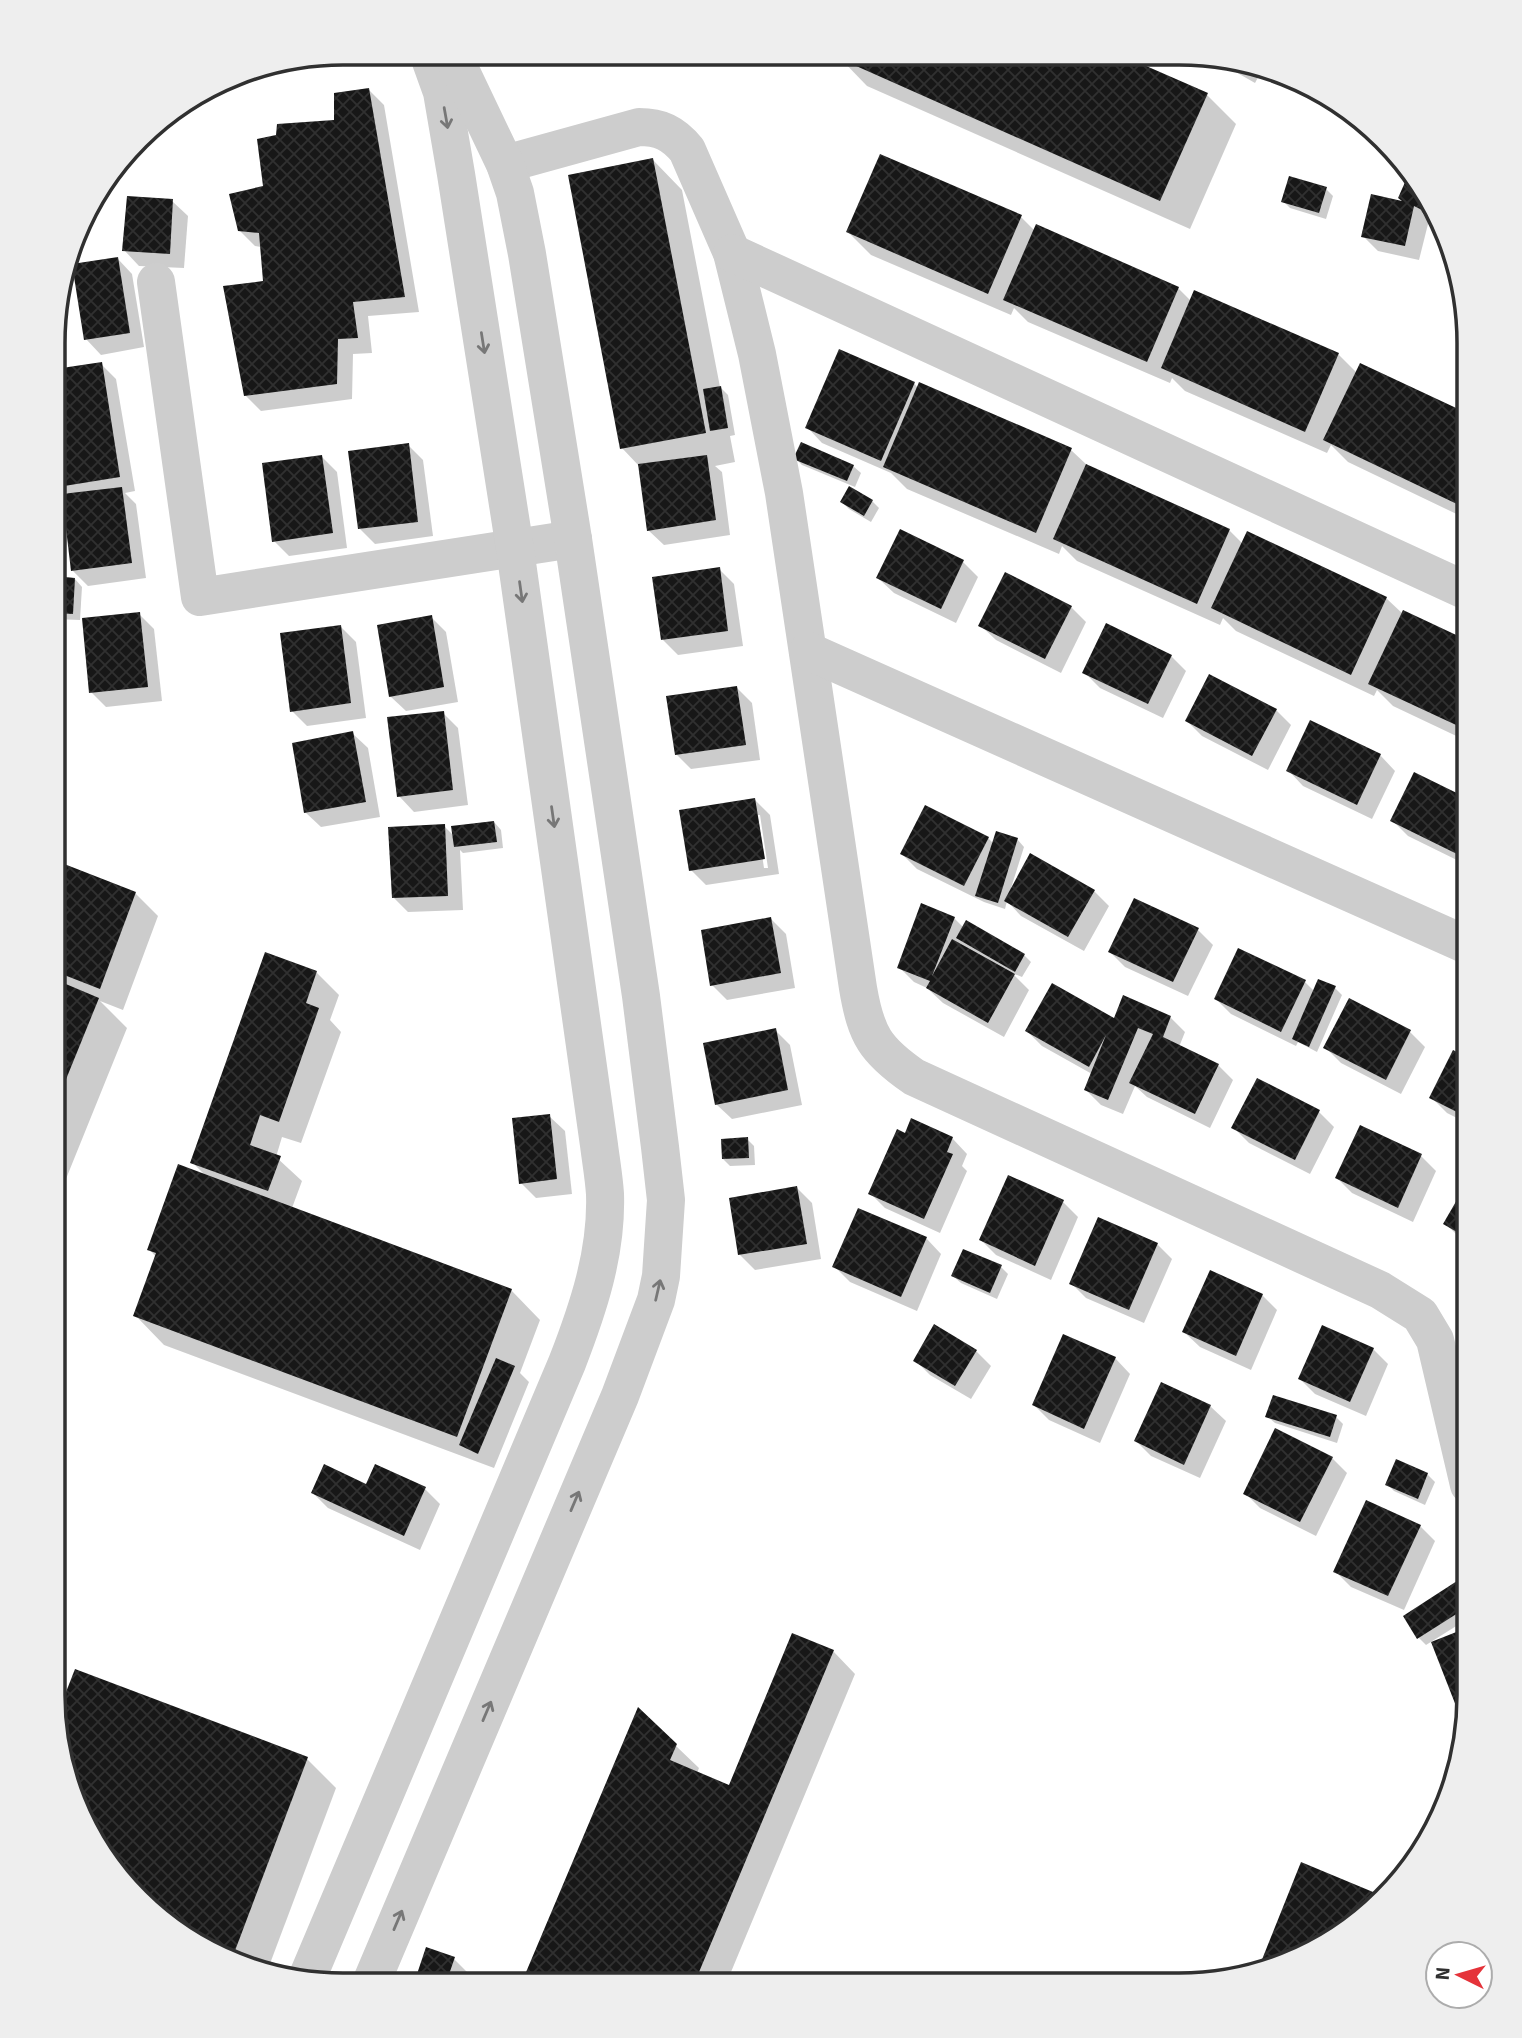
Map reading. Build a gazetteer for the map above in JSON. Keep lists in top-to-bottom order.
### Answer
{
  "north": "left"
}
